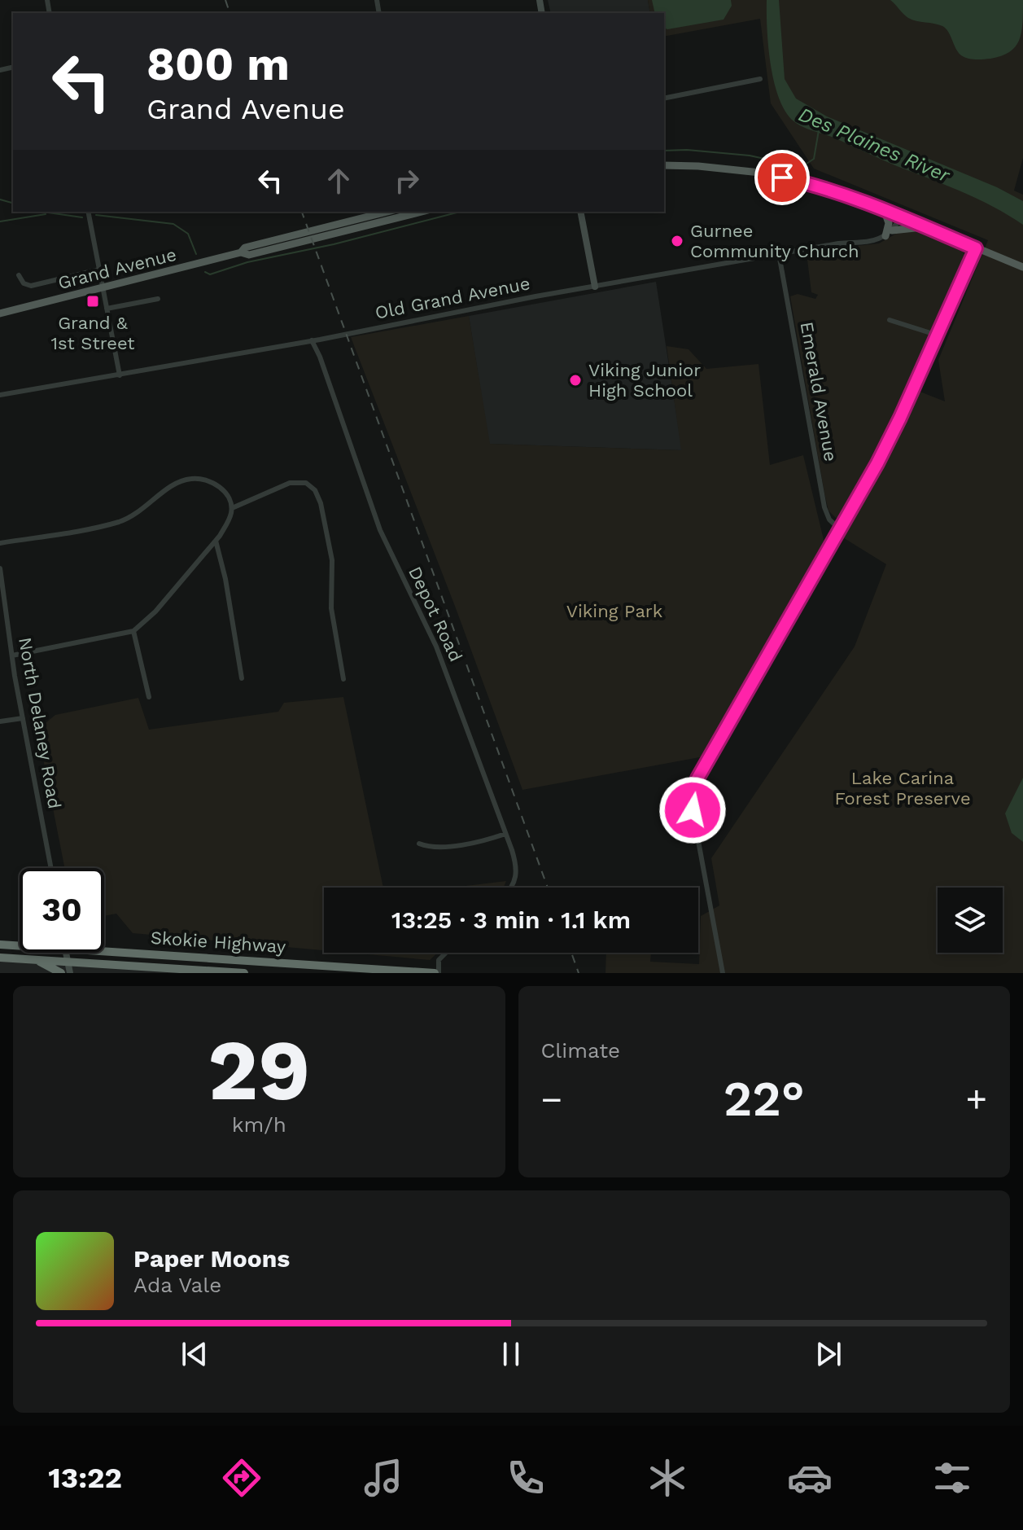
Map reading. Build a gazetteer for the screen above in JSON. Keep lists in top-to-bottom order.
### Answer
{
  "streets": {
    "highway": ["Skokie Highway"],
    "main road": ["Grand Avenue"],
    "street": [
      "Old Grand Avenue",
      "Emerald Avenue",
      "Depot Road",
      "North Delaney Road"
    ]
  },
  "crossings": [
    ["Old Grand Avenue", "Emerald Avenue"],
    ["Old Grand Avenue", "Depot Road"]
  ],
  "water": ["Des Plaines River"],
  "parks": ["Viking Park", "Lake Carina Forest Preserve"],
  "places": {
    "other": ["Gurnee Community Church", "Viking Junior High School"],
    "transit": ["Grand & 1st Street"]
  },
  "page": {
    "turn": ["800 m", "Grand Avenue"],
    "limit": "30",
    "trip": "13:25 · 3 min · 1.1 km",
    "tile": [
      ["29", "km/h"],
      "Climate"
    ],
    "heat": ["−", "22°", "+"],
    "song": ["Paper Moons", "Ada Vale"],
    "tabs": "13:22"
  }
}
